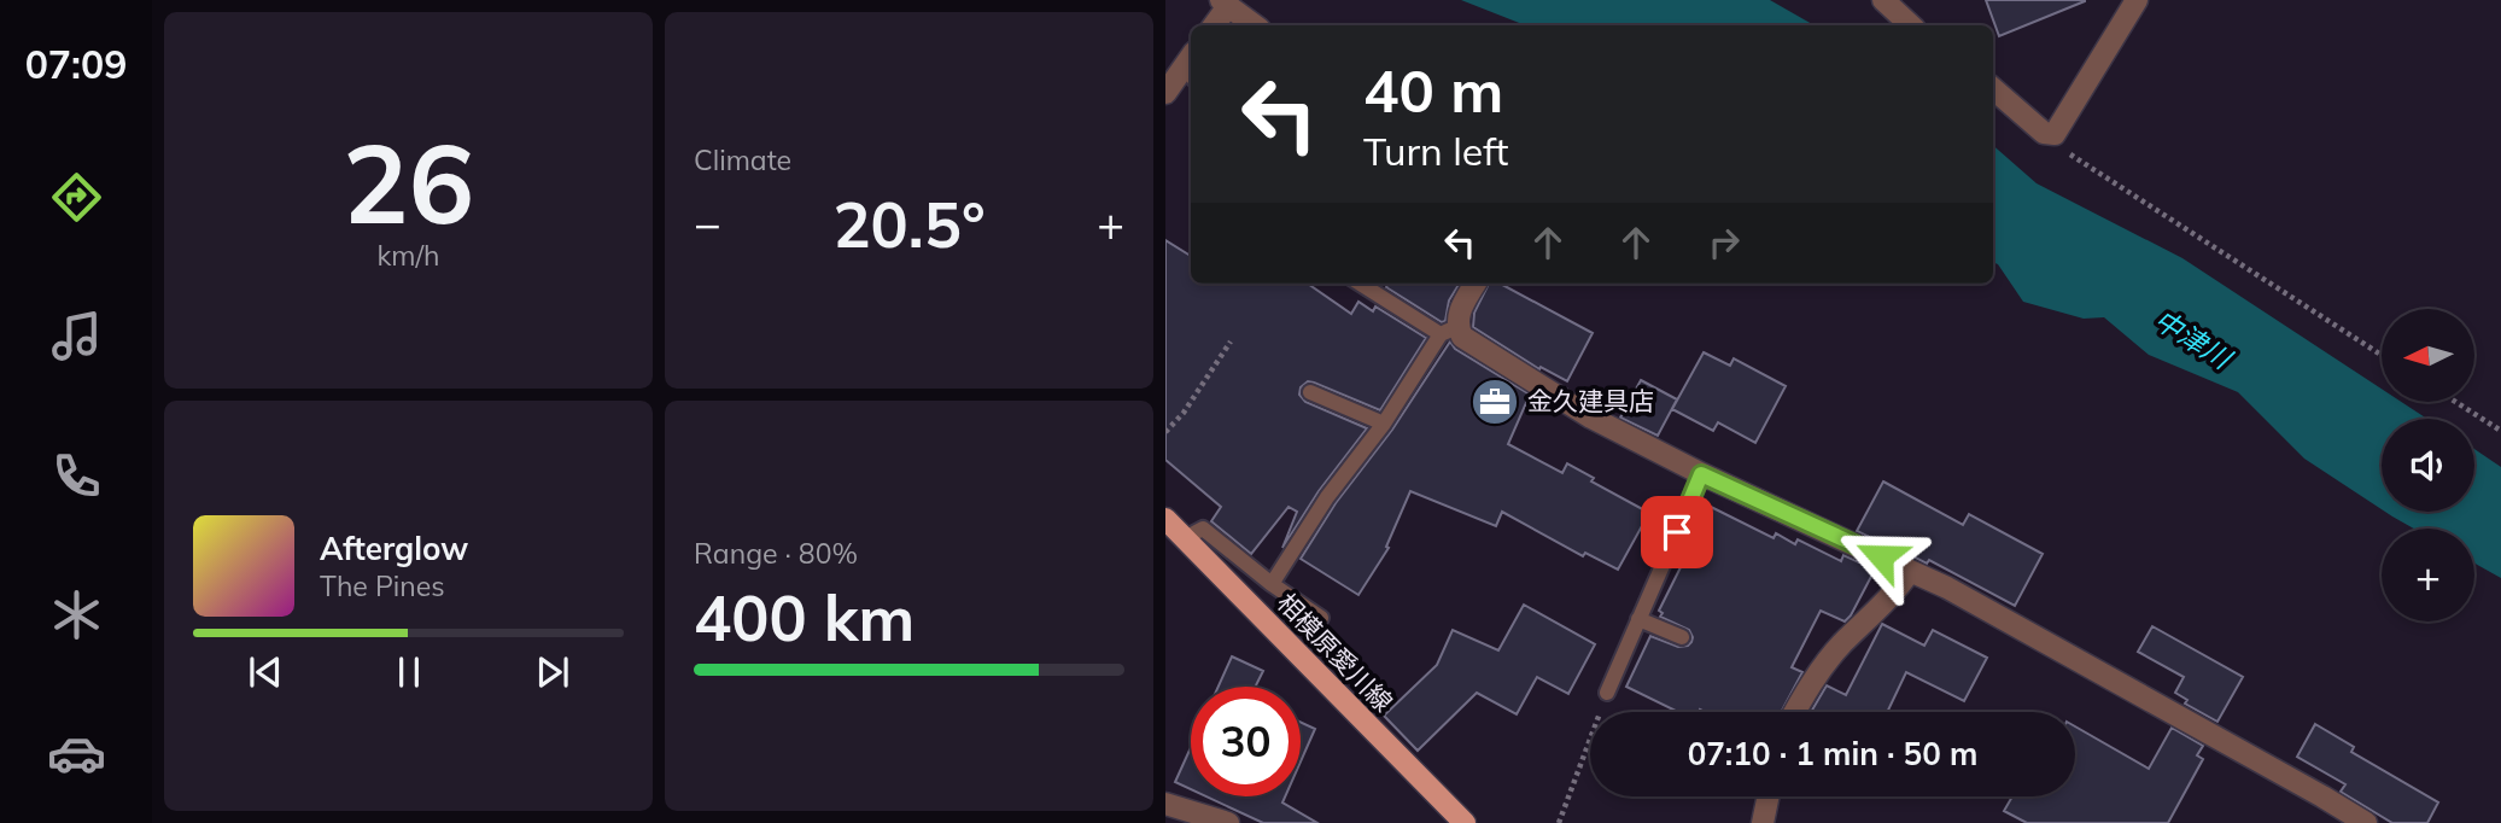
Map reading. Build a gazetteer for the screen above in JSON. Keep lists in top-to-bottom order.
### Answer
{
  "streets": {
    "main road": ["相模原愛川線"]
  },
  "water": ["中津川"],
  "places": {
    "office": ["金久建具店"]
  },
  "north": "left",
  "page": {
    "tabs": "07:09",
    "tile": [
      ["26", "km/h"],
      "Climate",
      ["Range · 80%", "400 km"]
    ],
    "turn": ["40 m", "Turn left"],
    "heat": ["−", "20.5°", "+"],
    "map_buttons": "+",
    "song": ["Afterglow", "The Pines"],
    "limit": "30",
    "trip": "07:10 · 1 min · 50 m"
  }
}
